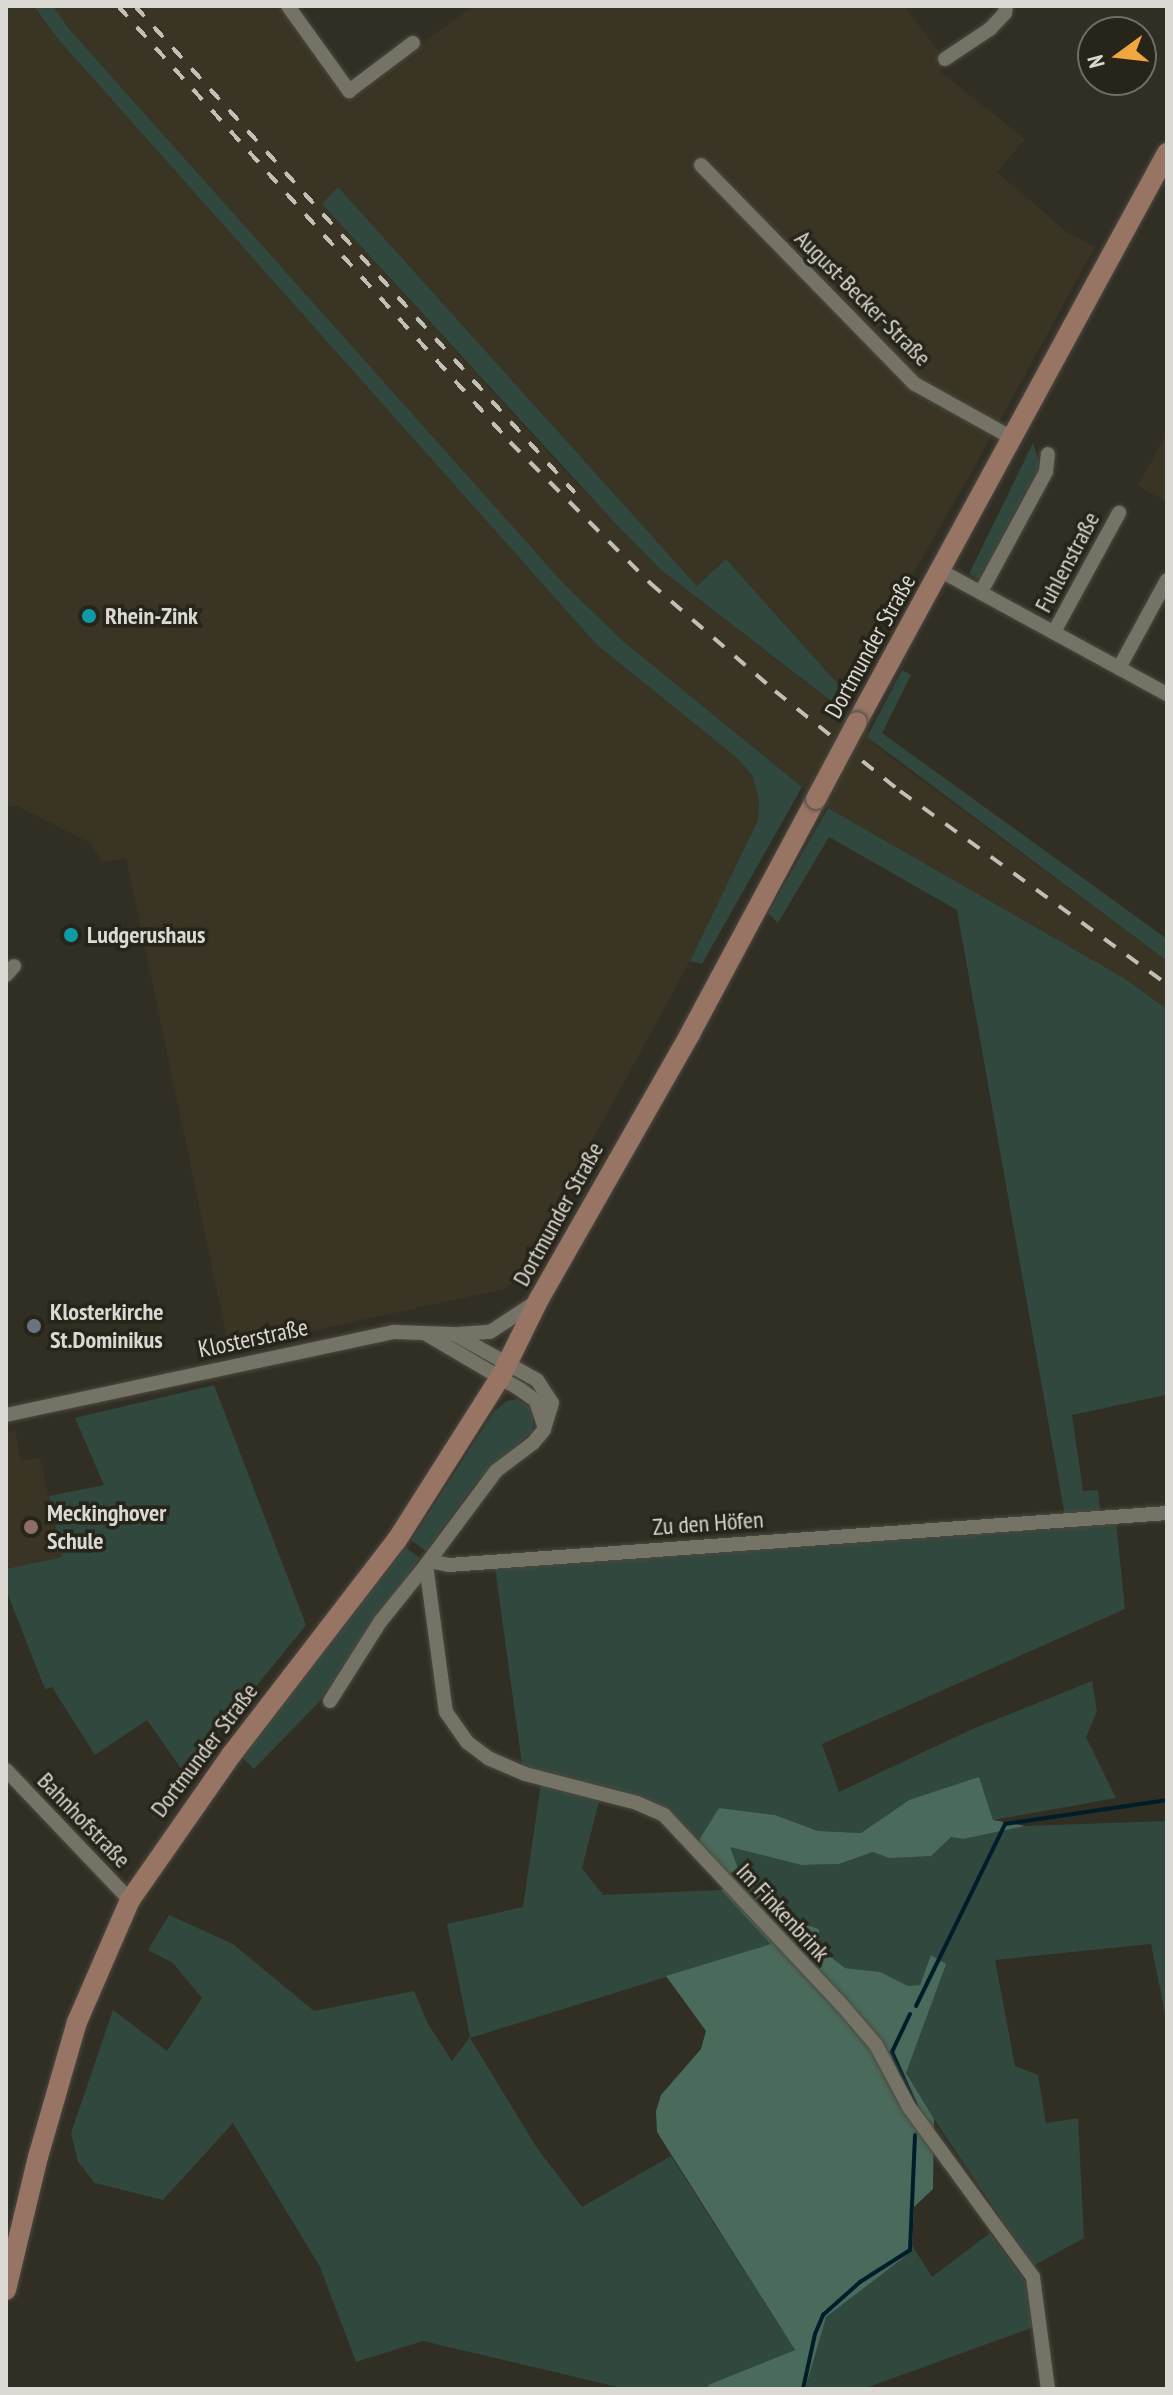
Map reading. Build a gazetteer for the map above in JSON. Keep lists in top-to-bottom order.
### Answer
{
  "streets": {
    "main road": ["Dortmunder Straße"],
    "street": [
      "August-Becker-Straße",
      "Fuhlenstraße",
      "Klosterstraße",
      "Zu den Höfen",
      "Bahnhofstraße",
      "Im Finkenbrink"
    ]
  },
  "crossings": [
    ["August-Becker-Straße", "Dortmunder Straße"],
    ["Fuhlenstraße", "Dortmunder Straße"],
    ["Dortmunder Straße", "Klosterstraße"],
    ["Dortmunder Straße", "Bahnhofstraße"],
    ["Zu den Höfen", "Im Finkenbrink"]
  ],
  "places": [
    "Rhein-Zink",
    "Ludgerushaus",
    "Klosterkirche St.Dominikus",
    "Meckinghover Schule"
  ],
  "north": "left"
}
